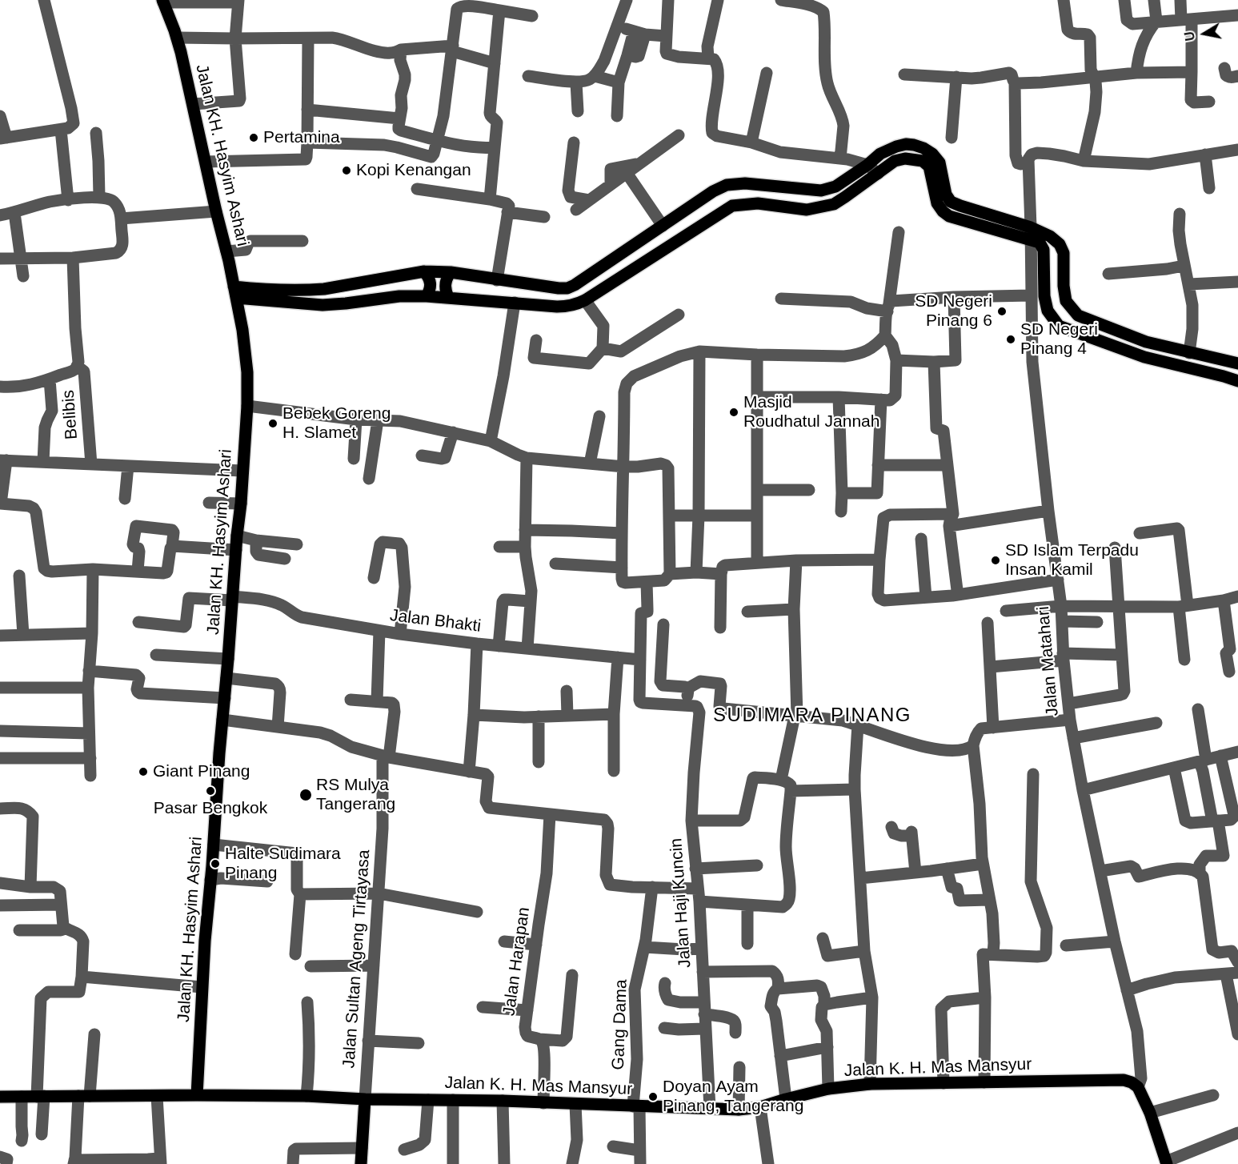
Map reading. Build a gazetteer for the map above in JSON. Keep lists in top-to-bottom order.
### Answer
{
  "streets": {
    "main road": ["Jalan KH. Hasyim Ashari", "Jalan Sultan Ageng Tirtayasa", "Jalan K. H. Mas Mansyur"],
    "street": [
      "Belibis",
      "Jalan Bhakti",
      "Jalan Matahari",
      "Jalan Haji Kuncin",
      "Jalan Harapan",
      "Gang Dama"
    ]
  },
  "crossings": [
    ["Jalan KH. Hasyim Ashari", "Jalan Bhakti"],
    ["Jalan KH. Hasyim Ashari", "Jalan K. H. Mas Mansyur"],
    ["Jalan Matahari", "Jalan K. H. Mas Mansyur"],
    ["Jalan Haji Kuncin", "Jalan K. H. Mas Mansyur"],
    ["Jalan Sultan Ageng Tirtayasa", "Jalan K. H. Mas Mansyur"],
    ["Gang Dama", "Jalan K. H. Mas Mansyur"]
  ],
  "districts": ["SUDIMARA PINANG"],
  "places": [
    "Pertamina",
    "Kopi Kenangan",
    "SD Negeri Pinang 6",
    "SD Negeri Pinang 4",
    "Masjid Roudhatul Jannah",
    "Bebek Goreng H. Slamet",
    "SD Islam Terpadu Insan Kamil",
    "Giant Pinang",
    "Pasar Bengkok",
    "RS Mulya Tangerang",
    "Halte Sudimara Pinang",
    "Doyan Ayam Pinang, Tangerang"
  ],
  "north": "left"
}
